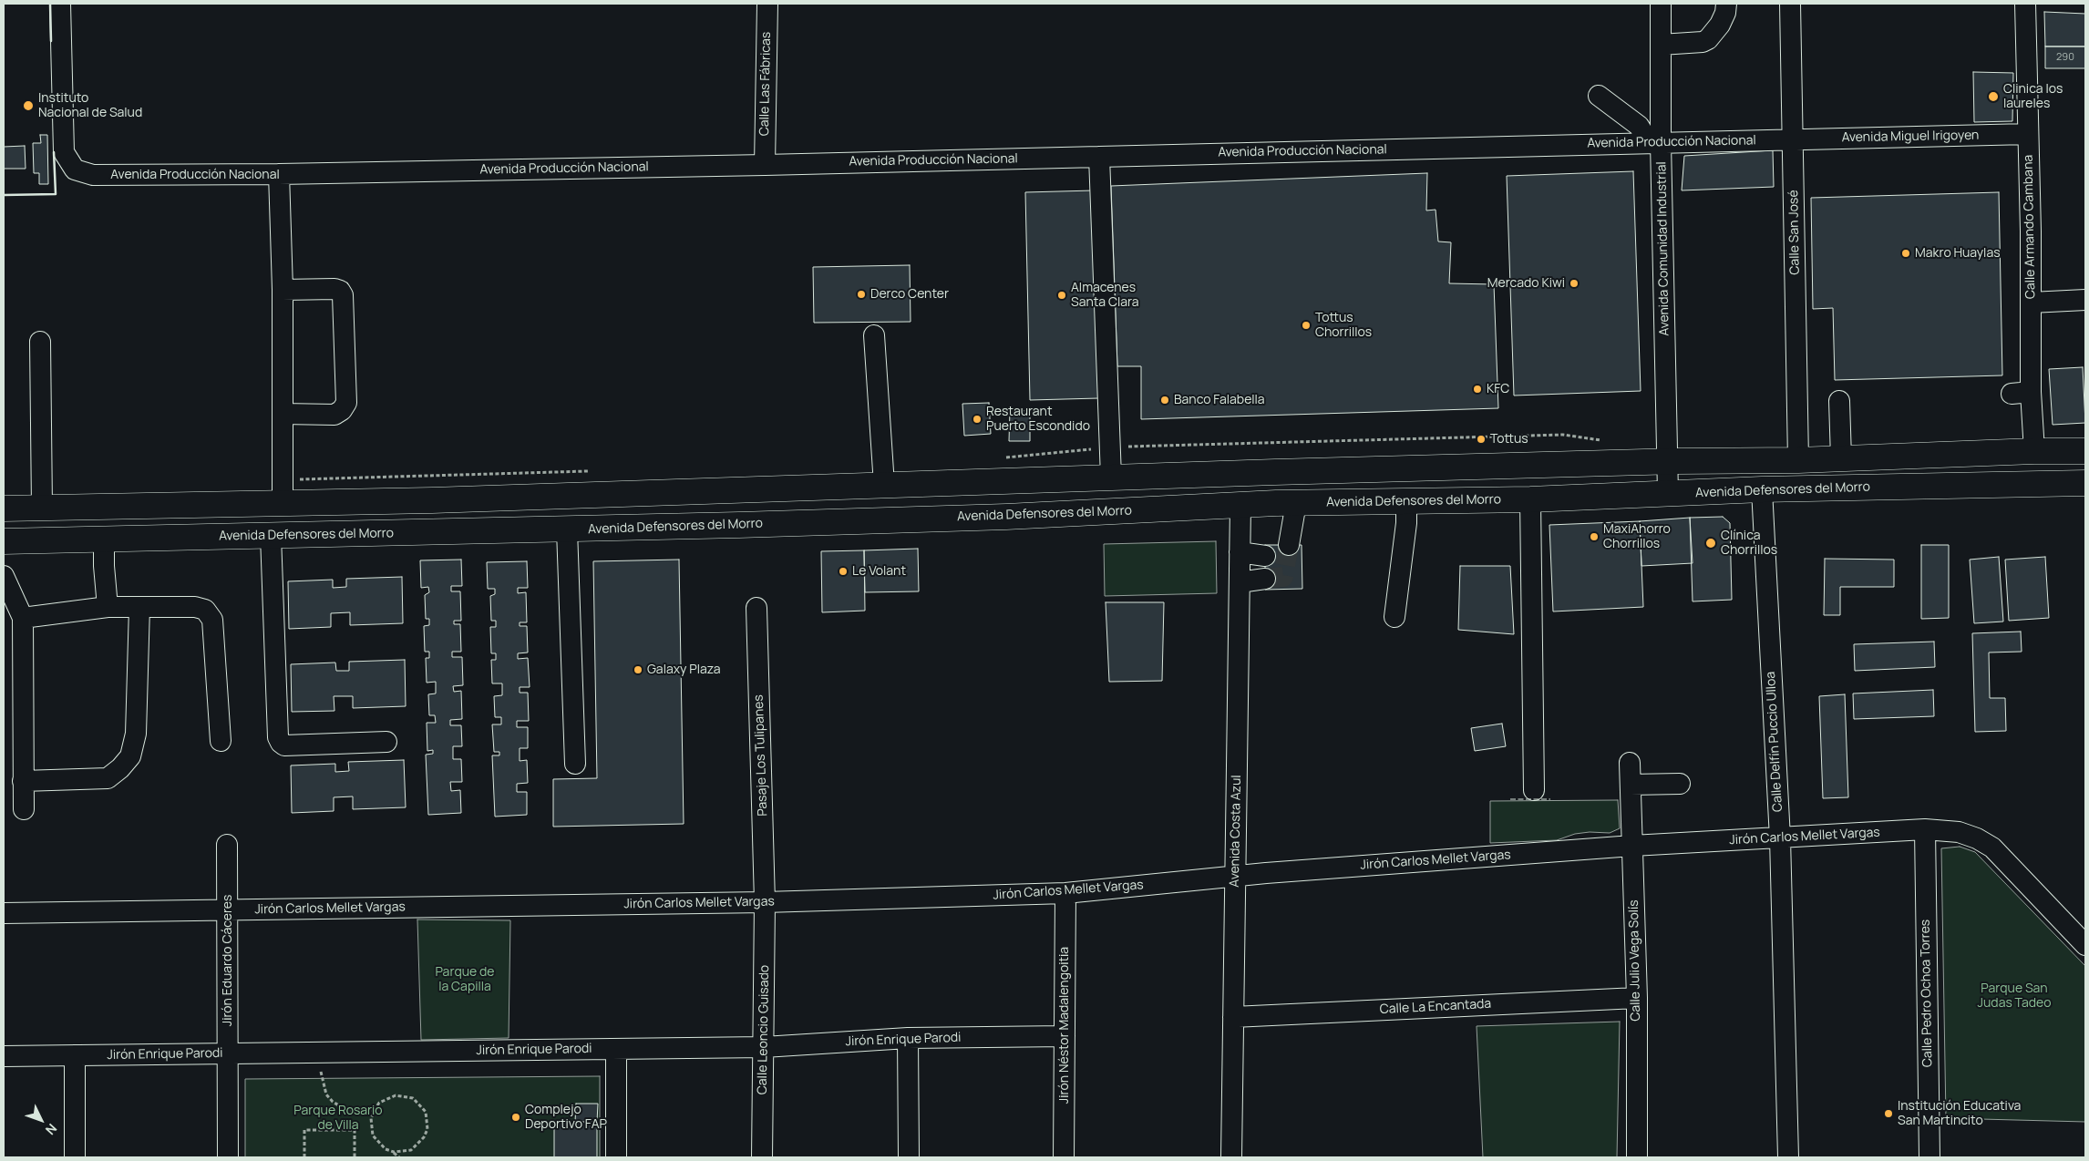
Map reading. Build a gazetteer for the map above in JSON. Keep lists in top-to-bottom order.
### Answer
{
  "streets": {
    "main road": ["Avenida Defensores del Morro"],
    "street": [
      "Calle Las Fábricas",
      "Avenida Miguel Irigoyen",
      "Avenida Producción Nacional",
      "Calle Armando Cambana",
      "Calle San José",
      "Avenida Comunidad Industrial",
      "Calle Delfín Puccio Ulloa",
      "Pasaje Los Tulipanes",
      "Avenida Costa Azul",
      "Jirón Carlos Mellet Vargas",
      "Jirón Eduardo Cáceres",
      "Calle Julio Vega Solís",
      "Calle Pedro Ochoa Torres",
      "Calle La Encantada",
      "Jirón Néstor Madalengoitia",
      "Calle Leoncio Guisado",
      "Jirón Enrique Parodi"
    ]
  },
  "crossings": [
    ["Calle Las Fábricas", "Avenida Producción Nacional"],
    ["Avenida Miguel Irigoyen", "Avenida Producción Nacional"],
    ["Avenida Miguel Irigoyen", "Calle Armando Cambana"],
    ["Avenida Miguel Irigoyen", "Calle San José"],
    ["Avenida Producción Nacional", "Calle San José"],
    ["Avenida Producción Nacional", "Avenida Comunidad Industrial"],
    ["Avenida Comunidad Industrial", "Avenida Defensores del Morro"],
    ["Avenida Defensores del Morro", "Calle Delfín Puccio Ulloa"],
    ["Avenida Defensores del Morro", "Avenida Costa Azul"],
    ["Calle Delfín Puccio Ulloa", "Jirón Carlos Mellet Vargas"],
    ["Pasaje Los Tulipanes", "Jirón Carlos Mellet Vargas"],
    ["Pasaje Los Tulipanes", "Calle Leoncio Guisado"],
    ["Avenida Costa Azul", "Jirón Carlos Mellet Vargas"],
    ["Avenida Costa Azul", "Calle La Encantada"],
    ["Jirón Carlos Mellet Vargas", "Jirón Eduardo Cáceres"],
    ["Jirón Carlos Mellet Vargas", "Calle Julio Vega Solís"],
    ["Jirón Carlos Mellet Vargas", "Calle Pedro Ochoa Torres"],
    ["Jirón Carlos Mellet Vargas", "Jirón Néstor Madalengoitia"],
    ["Jirón Carlos Mellet Vargas", "Calle Leoncio Guisado"],
    ["Jirón Eduardo Cáceres", "Jirón Enrique Parodi"],
    ["Calle Julio Vega Solís", "Calle La Encantada"],
    ["Jirón Néstor Madalengoitia", "Jirón Enrique Parodi"],
    ["Calle Leoncio Guisado", "Jirón Enrique Parodi"]
  ],
  "parks": ["Parque de la Capilla", "Parque San Judas Tadeo", "Parque Rosario de Villa"],
  "places": [
    "Clinica los laureles",
    "Instituto Nacional de Salud",
    "Makro Huaylas",
    "Mercado Kiwi",
    "Derco Center",
    "Almacenes Santa Clara",
    "Tottus Chorrillos",
    "KFC",
    "Banco Falabella",
    "Restaurant Puerto Escondido",
    "Tottus",
    "MaxiAhorro Chorrillos",
    "Clínica Chorrillos",
    "Le Volant",
    "Galaxy Plaza",
    "Institución Educativa San Martincito",
    "Complejo Deportivo FAP"
  ],
  "house_numbers": ["290"],
  "north": "bottom right"
}
